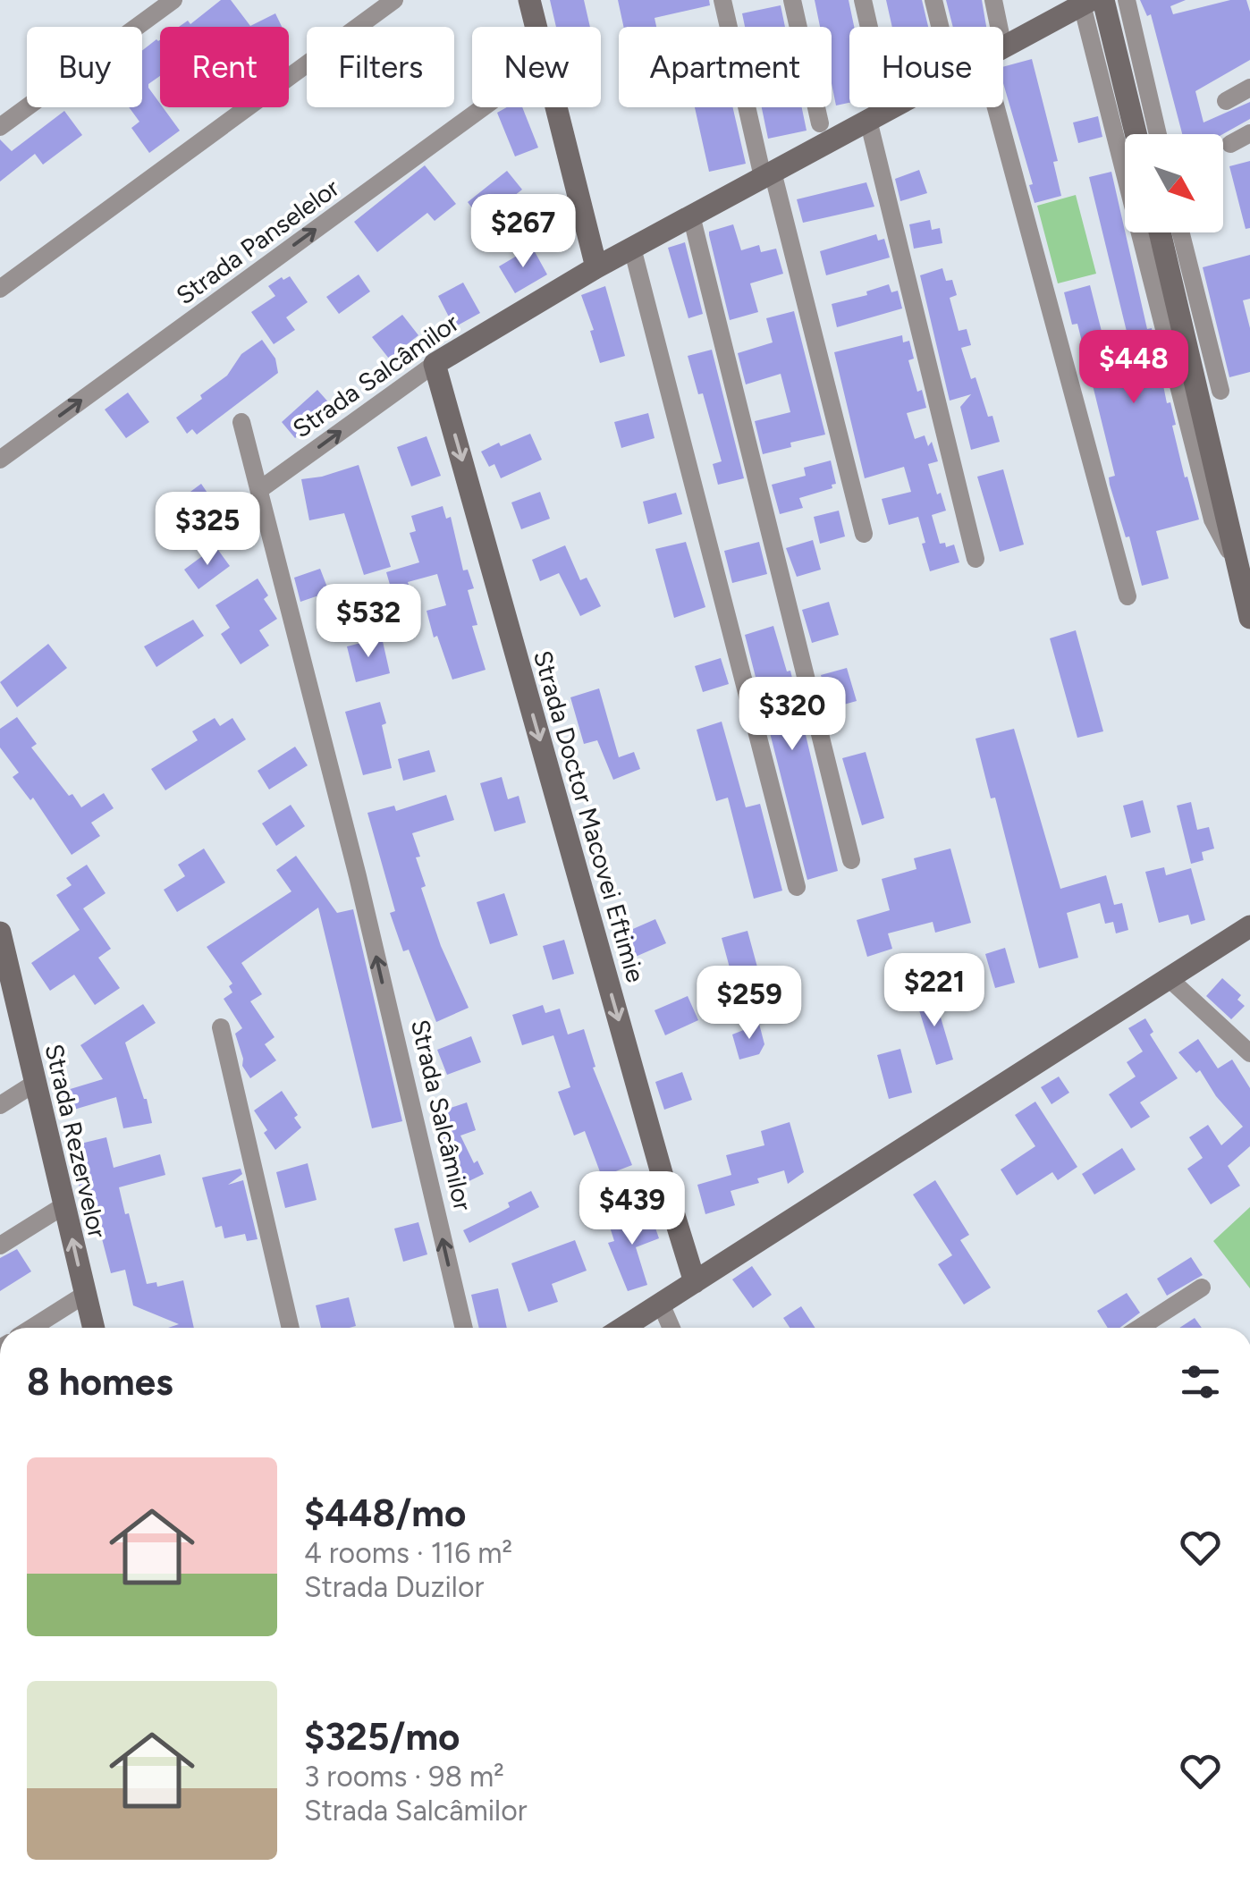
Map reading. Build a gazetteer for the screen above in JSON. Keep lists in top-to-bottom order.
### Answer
{
  "streets": {
    "street": [
      "Strada Panselelor",
      "Strada Salcâmilor",
      "Strada Doctor Macovei Eftimie",
      "Strada Rezervelor"
    ]
  },
  "crossings": [
    ["Strada Salcâmilor", "Strada Doctor Macovei Eftimie"]
  ],
  "one_way": ["Strada Salcâmilor", "Strada Doctor Macovei Eftimie"],
  "north": "bottom right",
  "page": {
    "chip": [
      "Buy",
      "Rent",
      "Filters",
      "New",
      "Apartment",
      "House"
    ],
    "price": [
      "$267",
      "$448",
      "$325",
      "$532",
      "$320",
      "$221",
      "$259",
      "$439"
    ],
    "heading": "8 homes",
    "list": [
      {
        "name": "$448/mo",
        "note": "4 rooms · 116 m² · Strada Duzilor"
      },
      {
        "name": "$325/mo",
        "note": "3 rooms · 98 m² · Strada Salcâmilor"
      }
    ]
  }
}
